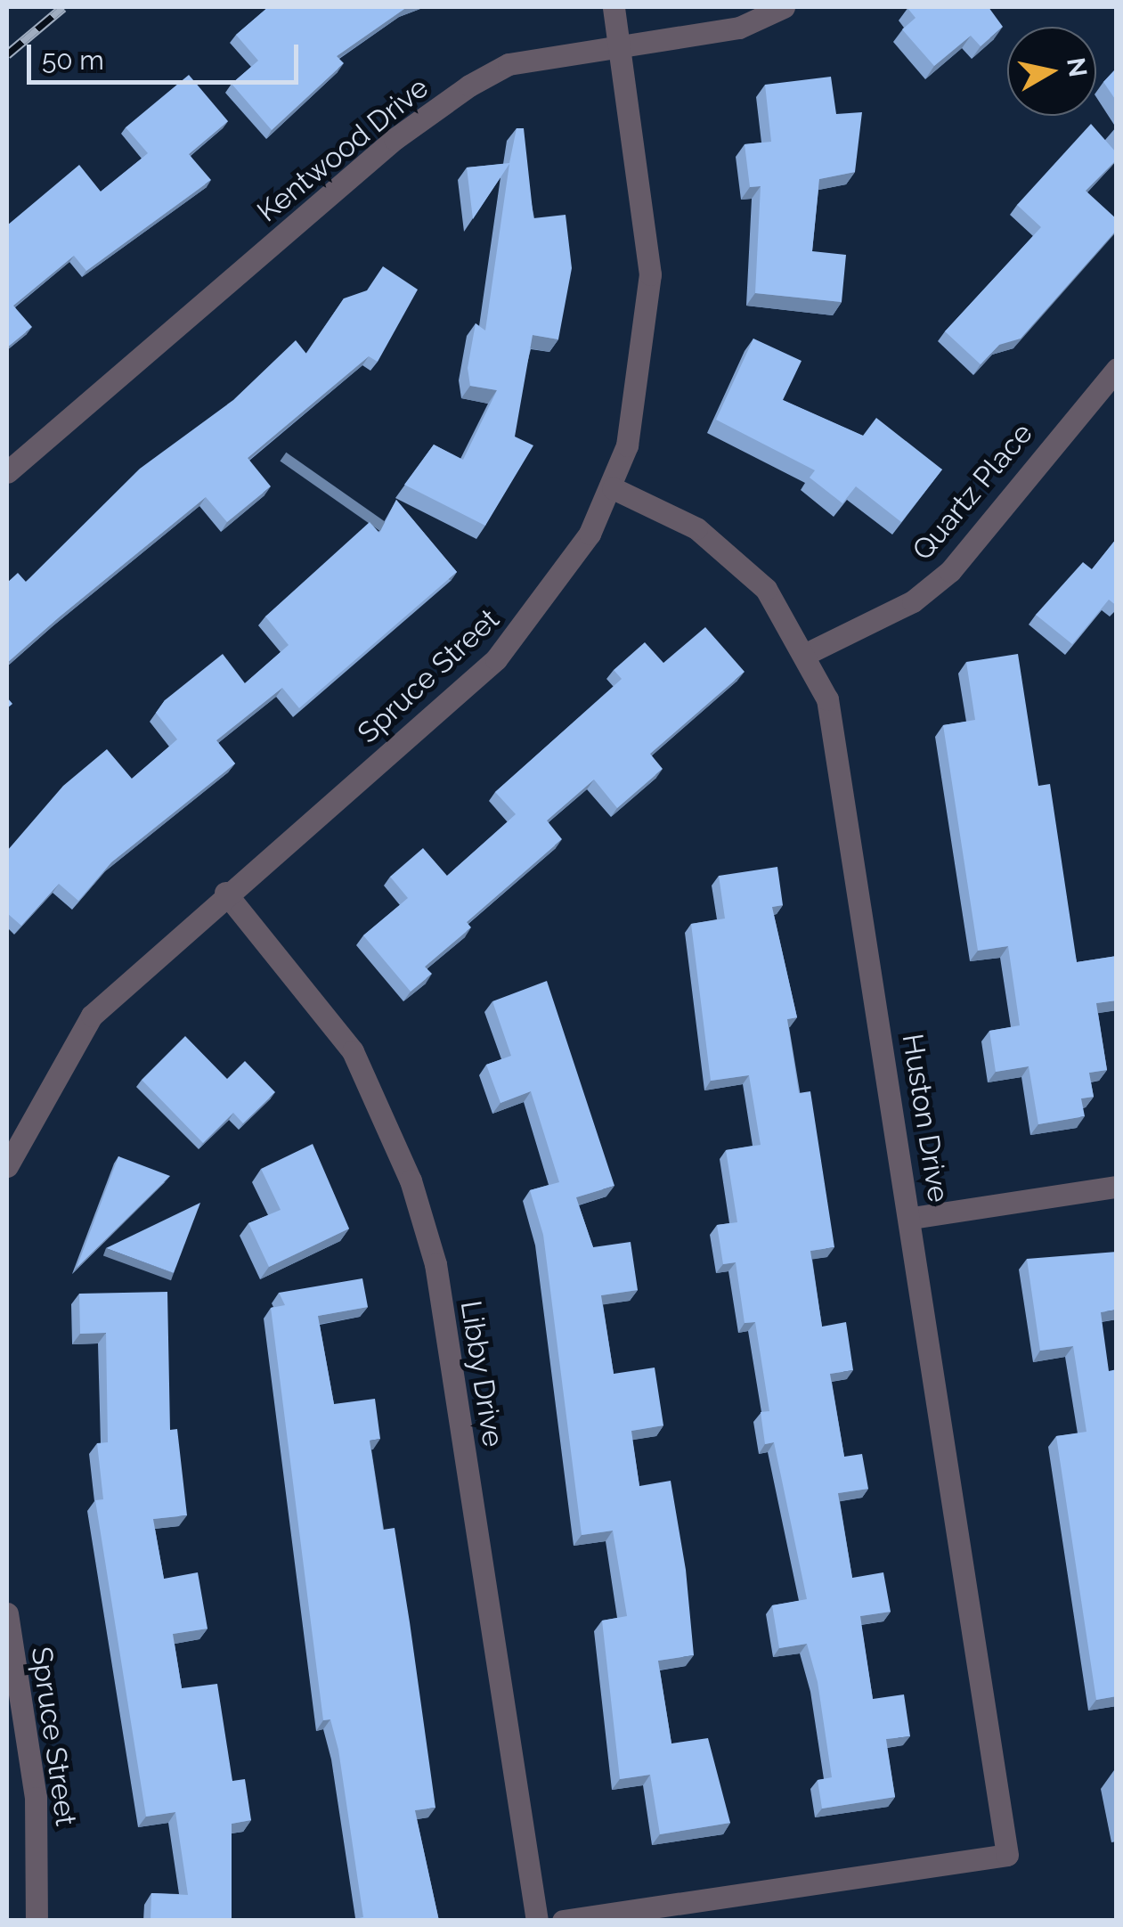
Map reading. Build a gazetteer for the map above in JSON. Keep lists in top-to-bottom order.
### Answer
{
  "streets": {
    "street": [
      "Kentwood Drive",
      "Quartz Place",
      "Spruce Street",
      "Huston Drive",
      "Libby Drive"
    ]
  },
  "crossings": [
    ["Kentwood Drive", "Spruce Street"],
    ["Quartz Place", "Huston Drive"],
    ["Spruce Street", "Huston Drive"],
    ["Spruce Street", "Libby Drive"]
  ],
  "scale_bar": "50 m",
  "north": "right"
}
